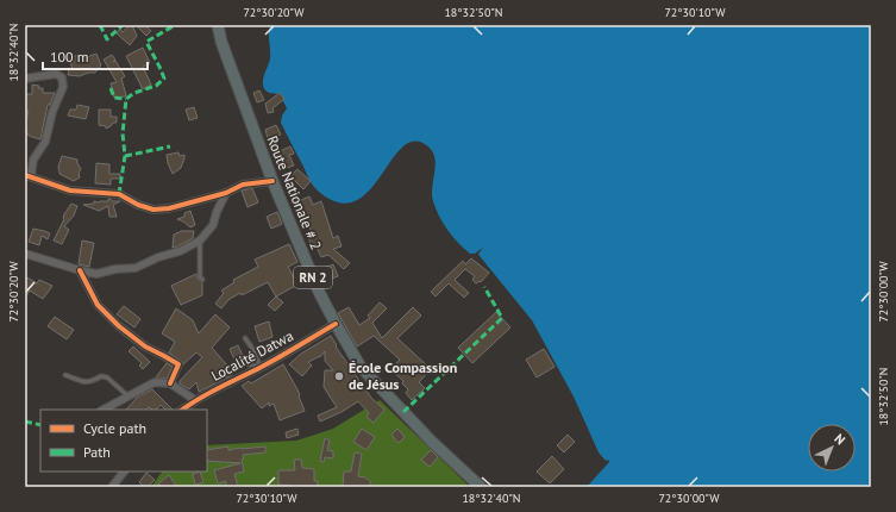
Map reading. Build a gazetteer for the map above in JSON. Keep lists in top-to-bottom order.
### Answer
{
  "streets": {
    "main road": ["Route Nationale # 2", "RN 2"],
    "street": ["Localité Datwa"]
  },
  "crossings": [
    ["Route Nationale # 2", "Localité Datwa"]
  ],
  "places": ["École Compassion de Jésus"],
  "legend": ["Cycle path", "Path"],
  "scale_bar": "100 m",
  "north": "top right",
  "coordinates": [
    "72°30'20\"W",
    "18°32'50\"N",
    "72°30'10\"W",
    "18°32'40\"N",
    "72°30'00\"W"
  ]
}
